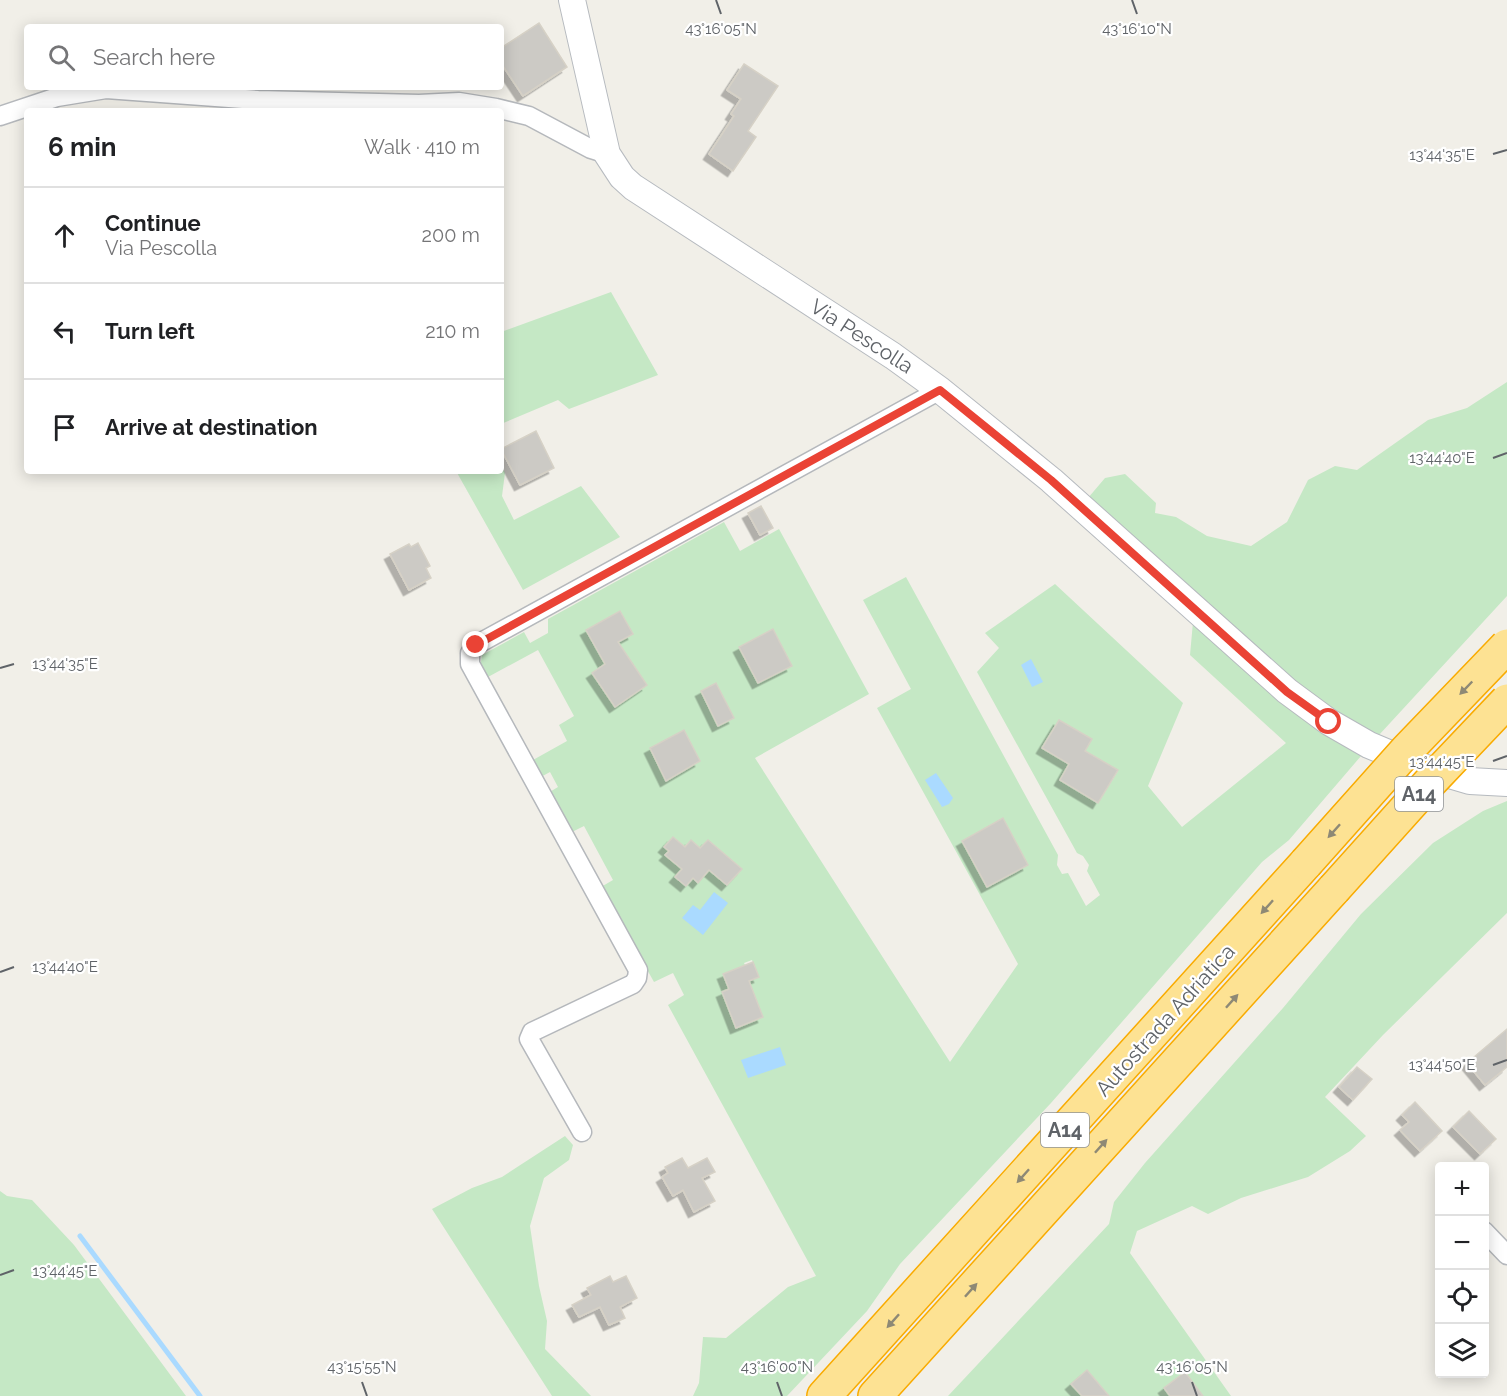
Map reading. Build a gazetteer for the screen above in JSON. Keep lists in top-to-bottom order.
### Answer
{
  "streets": {
    "highway": ["A14", "Autostrada Adriatica"],
    "street": ["Via Pescolla"]
  },
  "page": {
    "search": "Search here",
    "heading": ["6 min", "Walk · 410 m"],
    "list": [
      ["Continue", "Via Pescolla", "200 m"],
      ["Turn left", "210 m"],
      "Arrive at destination"
    ],
    "map_buttons": ["+", "−"]
  },
  "coordinates": [
    "43°16'05\"N",
    "43°16'10\"N",
    "13°44'35\"E",
    "13°44'40\"E",
    "13°44'45\"E",
    "13°44'50\"E",
    "43°15'55\"N",
    "43°16'00\"N"
  ]
}
